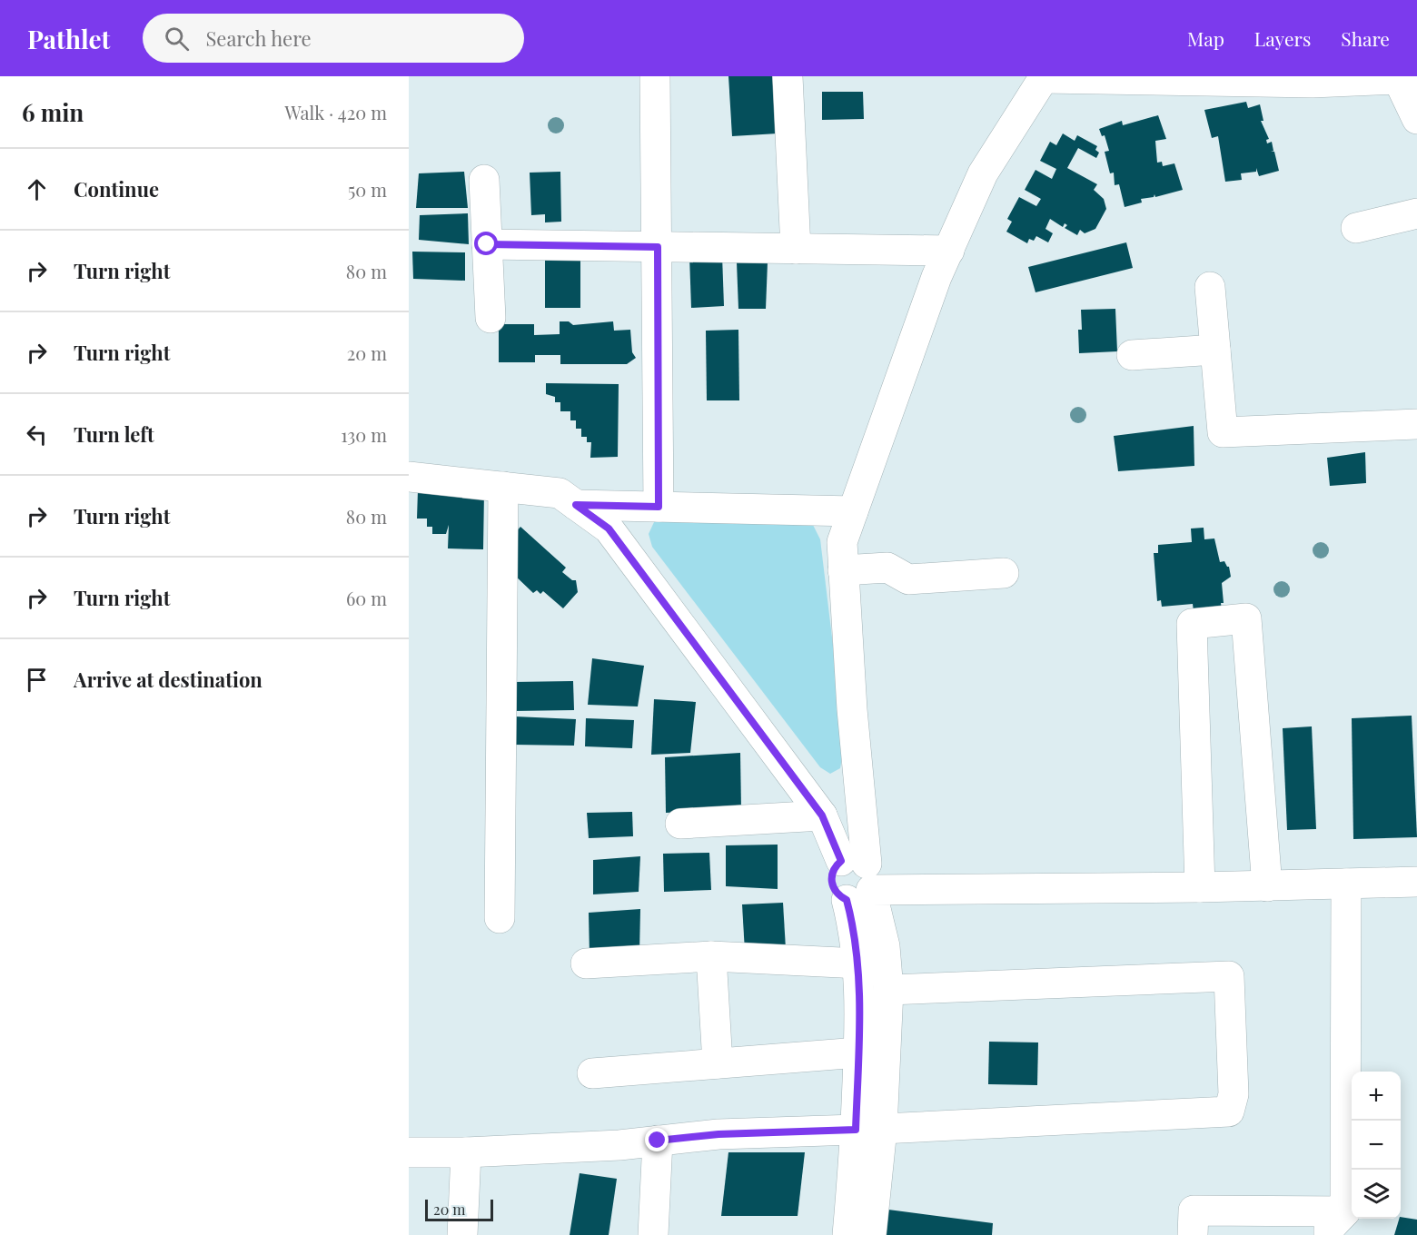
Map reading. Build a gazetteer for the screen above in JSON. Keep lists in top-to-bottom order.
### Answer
{
  "scale_bar": "20 m",
  "page": {
    "header": "Pathlet",
    "search": "Search here",
    "nav": ["Map", "Layers", "Share"],
    "heading": ["6 min", "Walk · 420 m"],
    "list": [
      ["Continue", "50 m"],
      ["Turn right", "80 m"],
      ["Turn right", "20 m"],
      ["Turn left", "130 m"],
      ["Turn right", "80 m"],
      ["Turn right", "60 m"],
      "Arrive at destination"
    ],
    "map_buttons": ["+", "−"],
    "scale": "20 m"
  }
}
